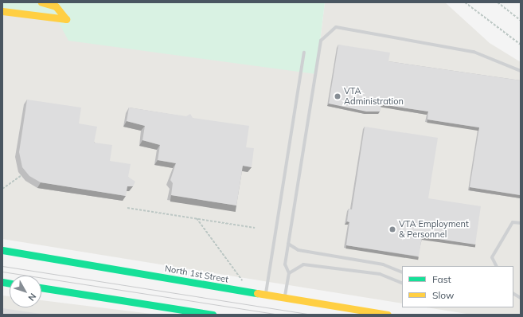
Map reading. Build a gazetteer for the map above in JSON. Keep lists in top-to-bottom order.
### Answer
{
  "streets": {
    "main road": ["North 1st Street"]
  },
  "places": ["VTA Administration", "VTA Employment & Personnel"],
  "legend": ["Fast", "Slow"],
  "north": "bottom right"
}
